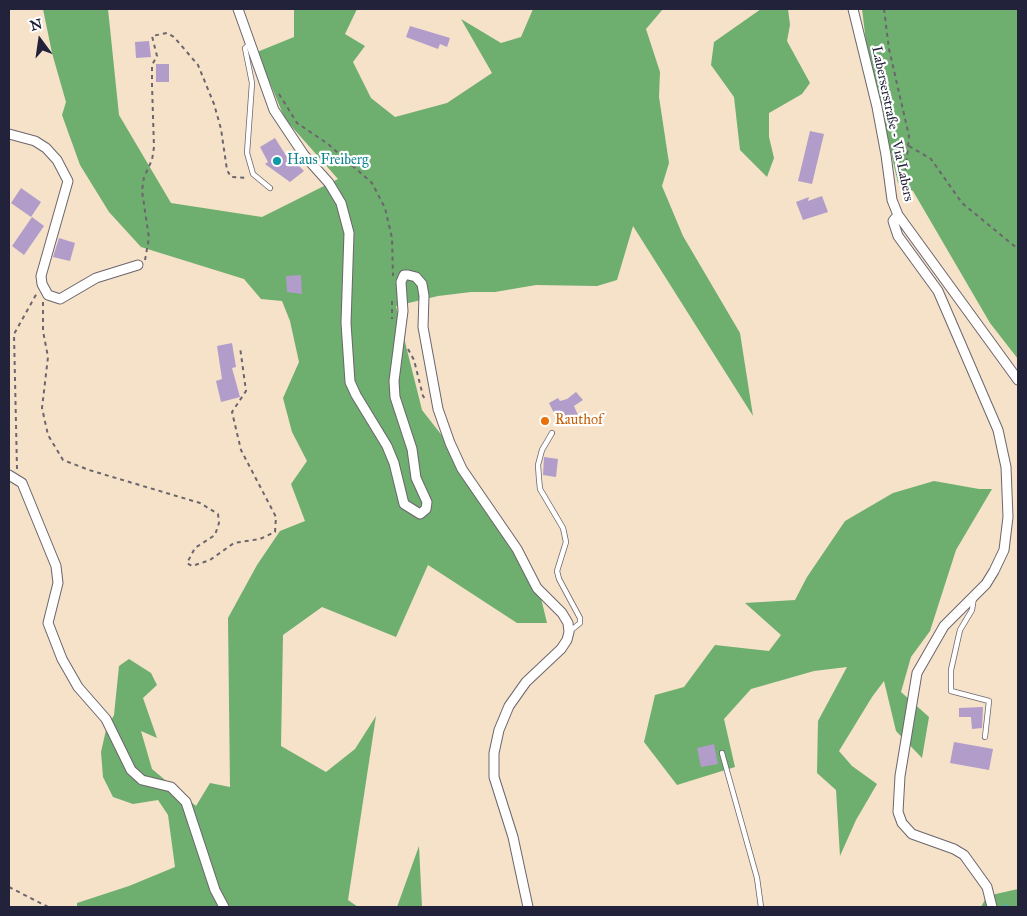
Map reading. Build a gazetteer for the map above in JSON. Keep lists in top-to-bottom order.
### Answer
{
  "streets": {
    "street": ["Laberserstraße - Via Labers"]
  },
  "places": ["Haus Freiberg", "Rauthof"],
  "north": "top"
}
